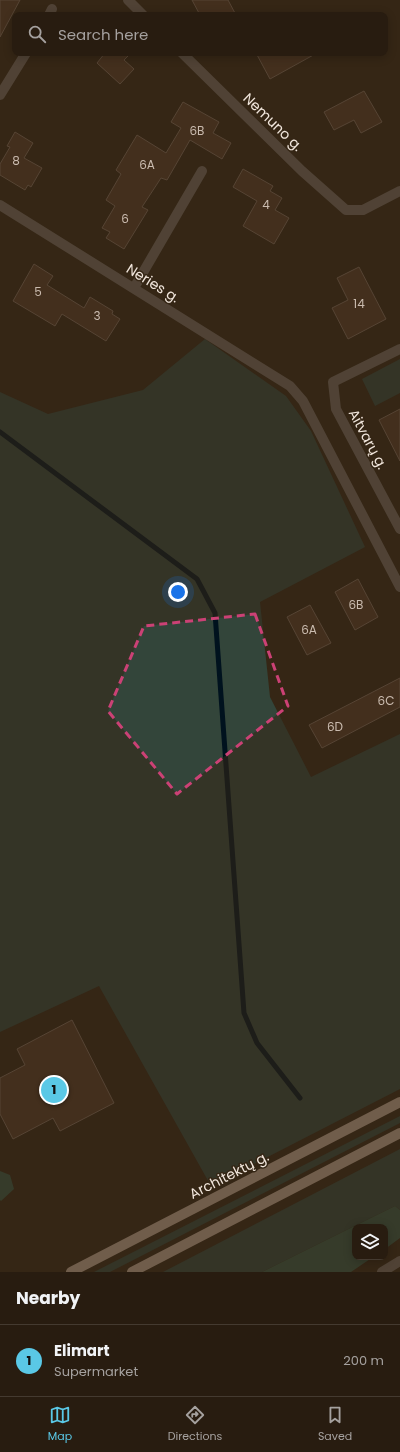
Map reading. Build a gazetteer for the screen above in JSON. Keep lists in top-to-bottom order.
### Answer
{
  "streets": {
    "main road": ["Architektų g."],
    "street": ["Nemuno g.", "Neries g.", "Aitvarų g."]
  },
  "house_numbers": [
    "6B",
    "8",
    "6A",
    "4",
    "6",
    "5",
    "14",
    "3",
    "6B",
    "6A",
    "6C",
    "6D"
  ],
  "page": {
    "search": "Search here",
    "pins": "1",
    "heading": "Nearby",
    "list": [
      {
        "mark": "1",
        "name": "Elimart",
        "note": "Supermarket",
        "value": "200 m"
      }
    ],
    "nav": ["Map", "Directions", "Saved"]
  }
}
